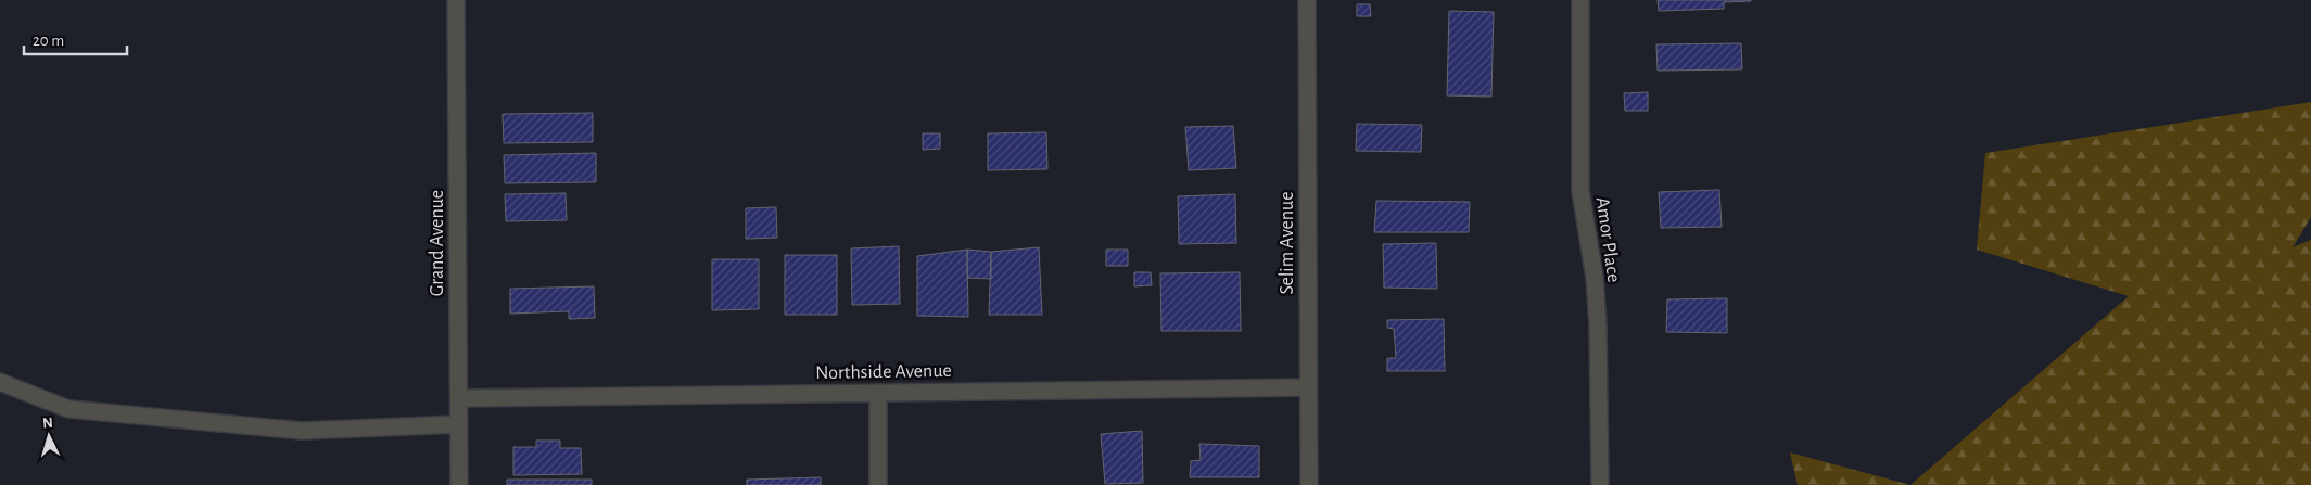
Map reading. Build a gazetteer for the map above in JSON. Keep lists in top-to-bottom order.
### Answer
{
  "streets": {
    "street": [
      "Amor Place",
      "Grand Avenue",
      "Selim Avenue",
      "Northside Avenue"
    ]
  },
  "crossings": [
    ["Grand Avenue", "Northside Avenue"],
    ["Selim Avenue", "Northside Avenue"]
  ],
  "scale_bar": "20 m",
  "north": "top"
}
